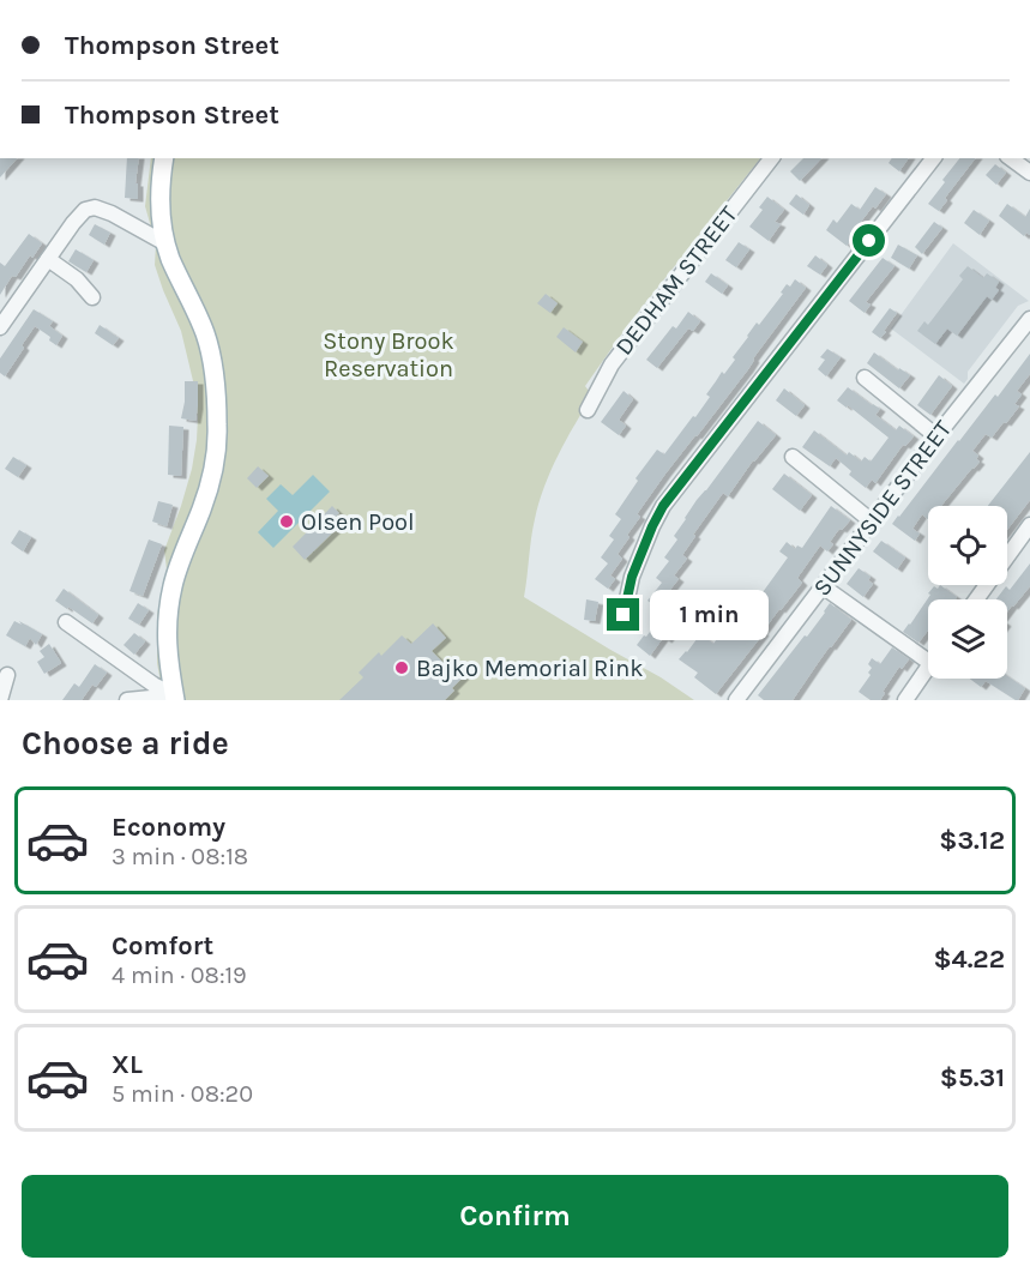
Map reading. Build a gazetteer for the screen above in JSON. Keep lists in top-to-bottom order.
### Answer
{
  "streets": {
    "street": ["DEDHAM STREET", "SUNNYSIDE STREET"]
  },
  "parks": ["Stony Brook Reservation"],
  "places": ["Olsen Pool", "Bajko Memorial Rink"],
  "page": {
    "banner": ["Thompson Street", "Thompson Street"],
    "bubble": "1 min",
    "heading": "Choose a ride",
    "list": [
      {
        "name": "Economy",
        "note": "3 min · 08:18",
        "value": "$3.12"
      },
      {
        "name": "Comfort",
        "note": "4 min · 08:19",
        "value": "$4.22"
      },
      {
        "name": "XL",
        "note": "5 min · 08:20",
        "value": "$5.31"
      }
    ],
    "buttons": "Confirm"
  }
}
